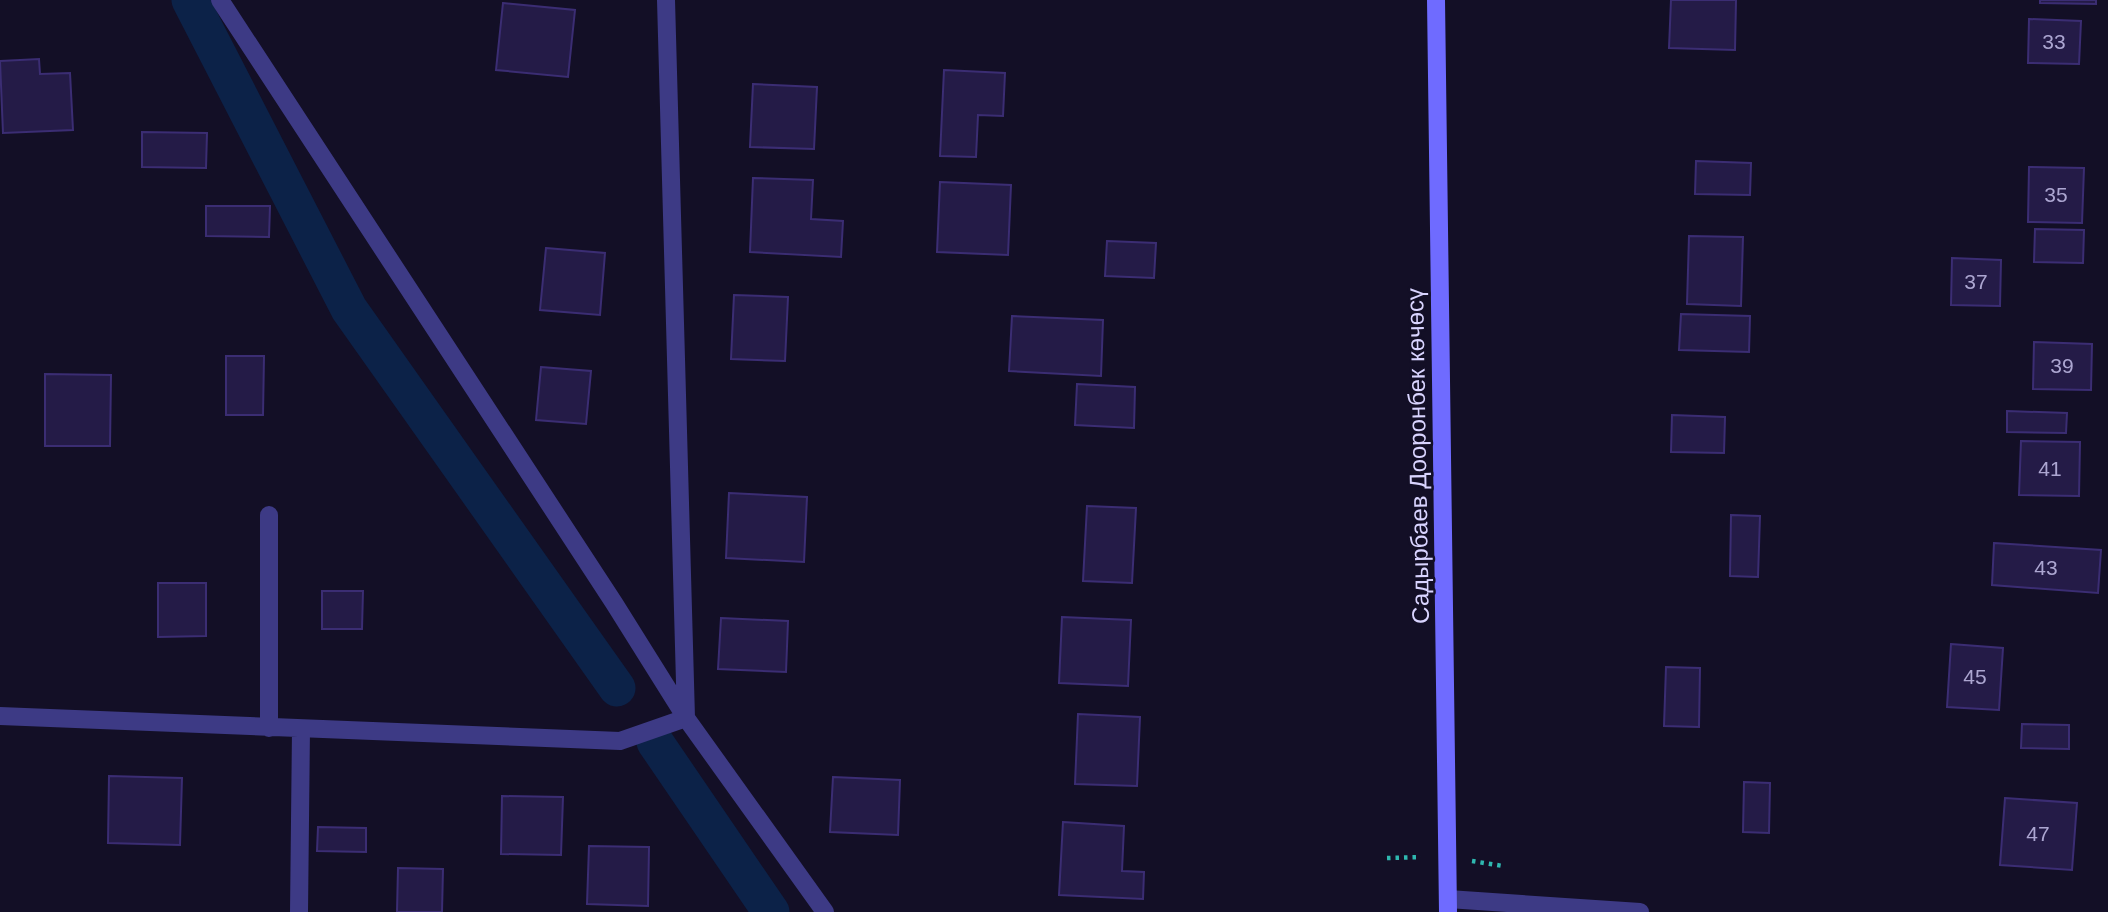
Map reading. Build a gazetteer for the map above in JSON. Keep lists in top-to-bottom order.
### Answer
{
  "streets": {
    "main road": ["Садырбаев Дооронбек көчөсү"]
  },
  "house_numbers": [
    "33",
    "35",
    "37",
    "39",
    "41",
    "43",
    "45",
    "47"
  ]
}
